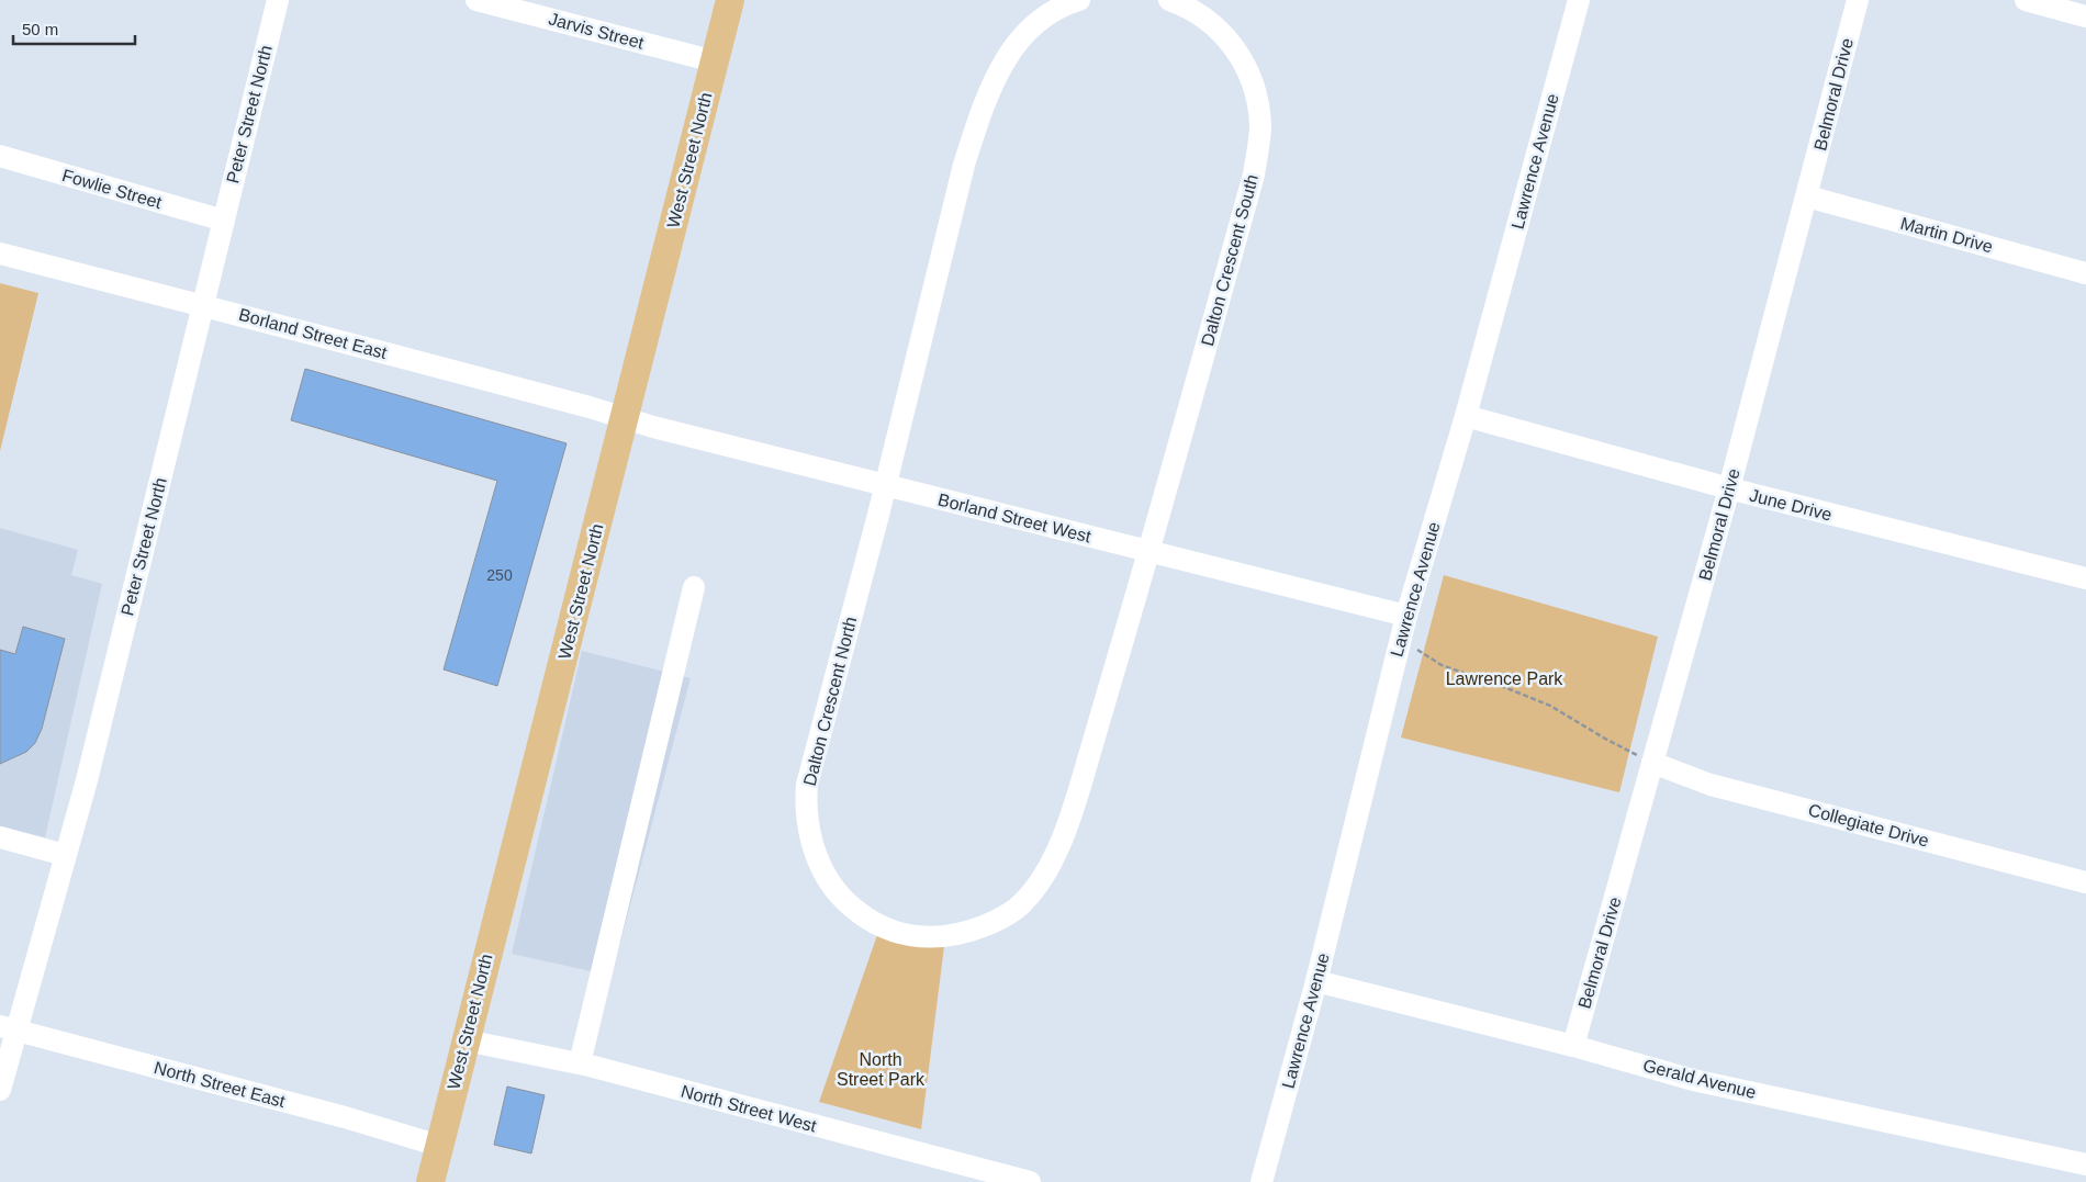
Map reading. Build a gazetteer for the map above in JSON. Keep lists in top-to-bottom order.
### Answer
{
  "streets": {
    "main road": ["West Street North"],
    "street": [
      "Jarvis Street",
      "Belmoral Drive",
      "Peter Street North",
      "Lawrence Avenue",
      "Fowlie Street",
      "Martin Drive",
      "Dalton Crescent South",
      "Borland Street East",
      "June Drive",
      "Borland Street West",
      "Dalton Crescent North",
      "Collegiate Drive",
      "Gerald Avenue",
      "North Street East",
      "North Street West"
    ]
  },
  "crossings": [
    ["Jarvis Street", "West Street North"],
    ["Belmoral Drive", "Martin Drive"],
    ["Belmoral Drive", "June Drive"],
    ["Belmoral Drive", "Collegiate Drive"],
    ["Belmoral Drive", "Gerald Avenue"],
    ["Peter Street North", "Fowlie Street"],
    ["Peter Street North", "Borland Street East"],
    ["Peter Street North", "North Street East"],
    ["West Street North", "Borland Street East"],
    ["West Street North", "Borland Street West"],
    ["West Street North", "North Street East"],
    ["West Street North", "North Street West"],
    ["Lawrence Avenue", "June Drive"],
    ["Lawrence Avenue", "Borland Street West"],
    ["Lawrence Avenue", "Gerald Avenue"],
    ["Dalton Crescent South", "Borland Street West"],
    ["Dalton Crescent South", "Dalton Crescent North"],
    ["Borland Street East", "Borland Street West"],
    ["Borland Street West", "Dalton Crescent North"]
  ],
  "parks": ["Lawrence Park", "North Street Park"],
  "house_numbers": ["250"],
  "scale_bar": "50 m"
}
